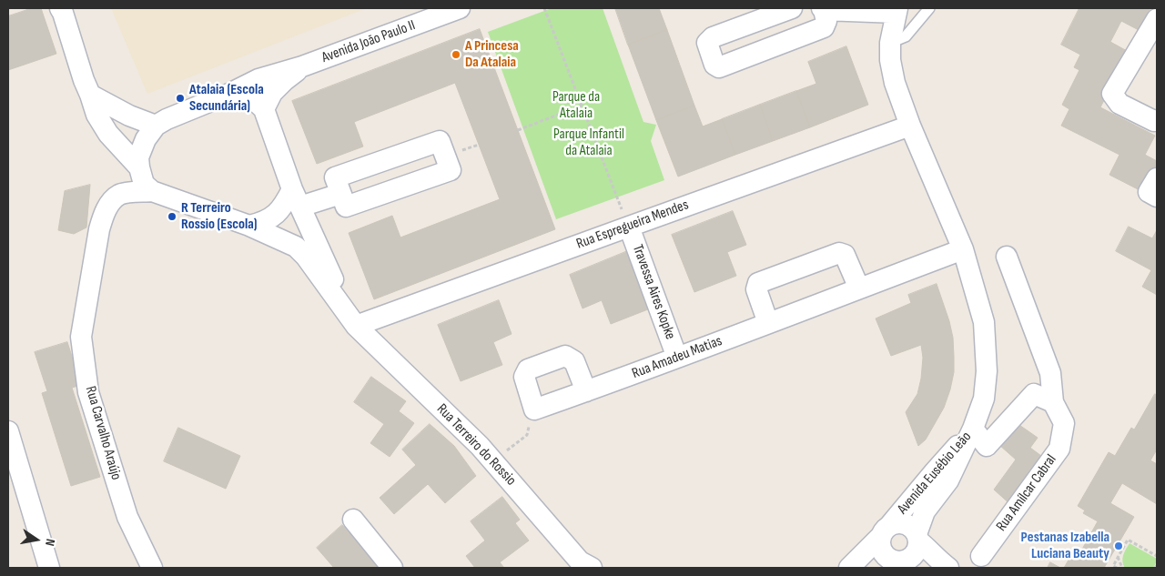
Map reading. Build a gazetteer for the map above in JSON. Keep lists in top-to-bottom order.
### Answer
{
  "streets": {
    "street": [
      "Avenida João Paulo II",
      "Rua Espregueira Mendes",
      "Travessa Aires Kopke",
      "Rua Amadeu Matias",
      "Rua Carvalho Araújo",
      "Rua Terreiro do Rossio",
      "Avenida Eusébio Leão",
      "Rua Amílcar Cabral"
    ]
  },
  "crossings": [
    ["Avenida João Paulo II", "Rua Carvalho Araújo"],
    ["Avenida João Paulo II", "Rua Terreiro do Rossio"],
    ["Rua Espregueira Mendes", "Travessa Aires Kopke"],
    ["Rua Espregueira Mendes", "Rua Terreiro do Rossio"],
    ["Travessa Aires Kopke", "Rua Amadeu Matias"],
    ["Rua Carvalho Araújo", "Rua Terreiro do Rossio"]
  ],
  "parks": ["Parque da Atalaia", "Parque Infantil da Atalaia"],
  "places": [
    "A Princesa Da Atalaia",
    "Atalaia (Escola Secundária)",
    "R Terreiro Rossio (Escola)",
    "Pestanas Izabella Luciana Beauty"
  ],
  "north": "right"
}
